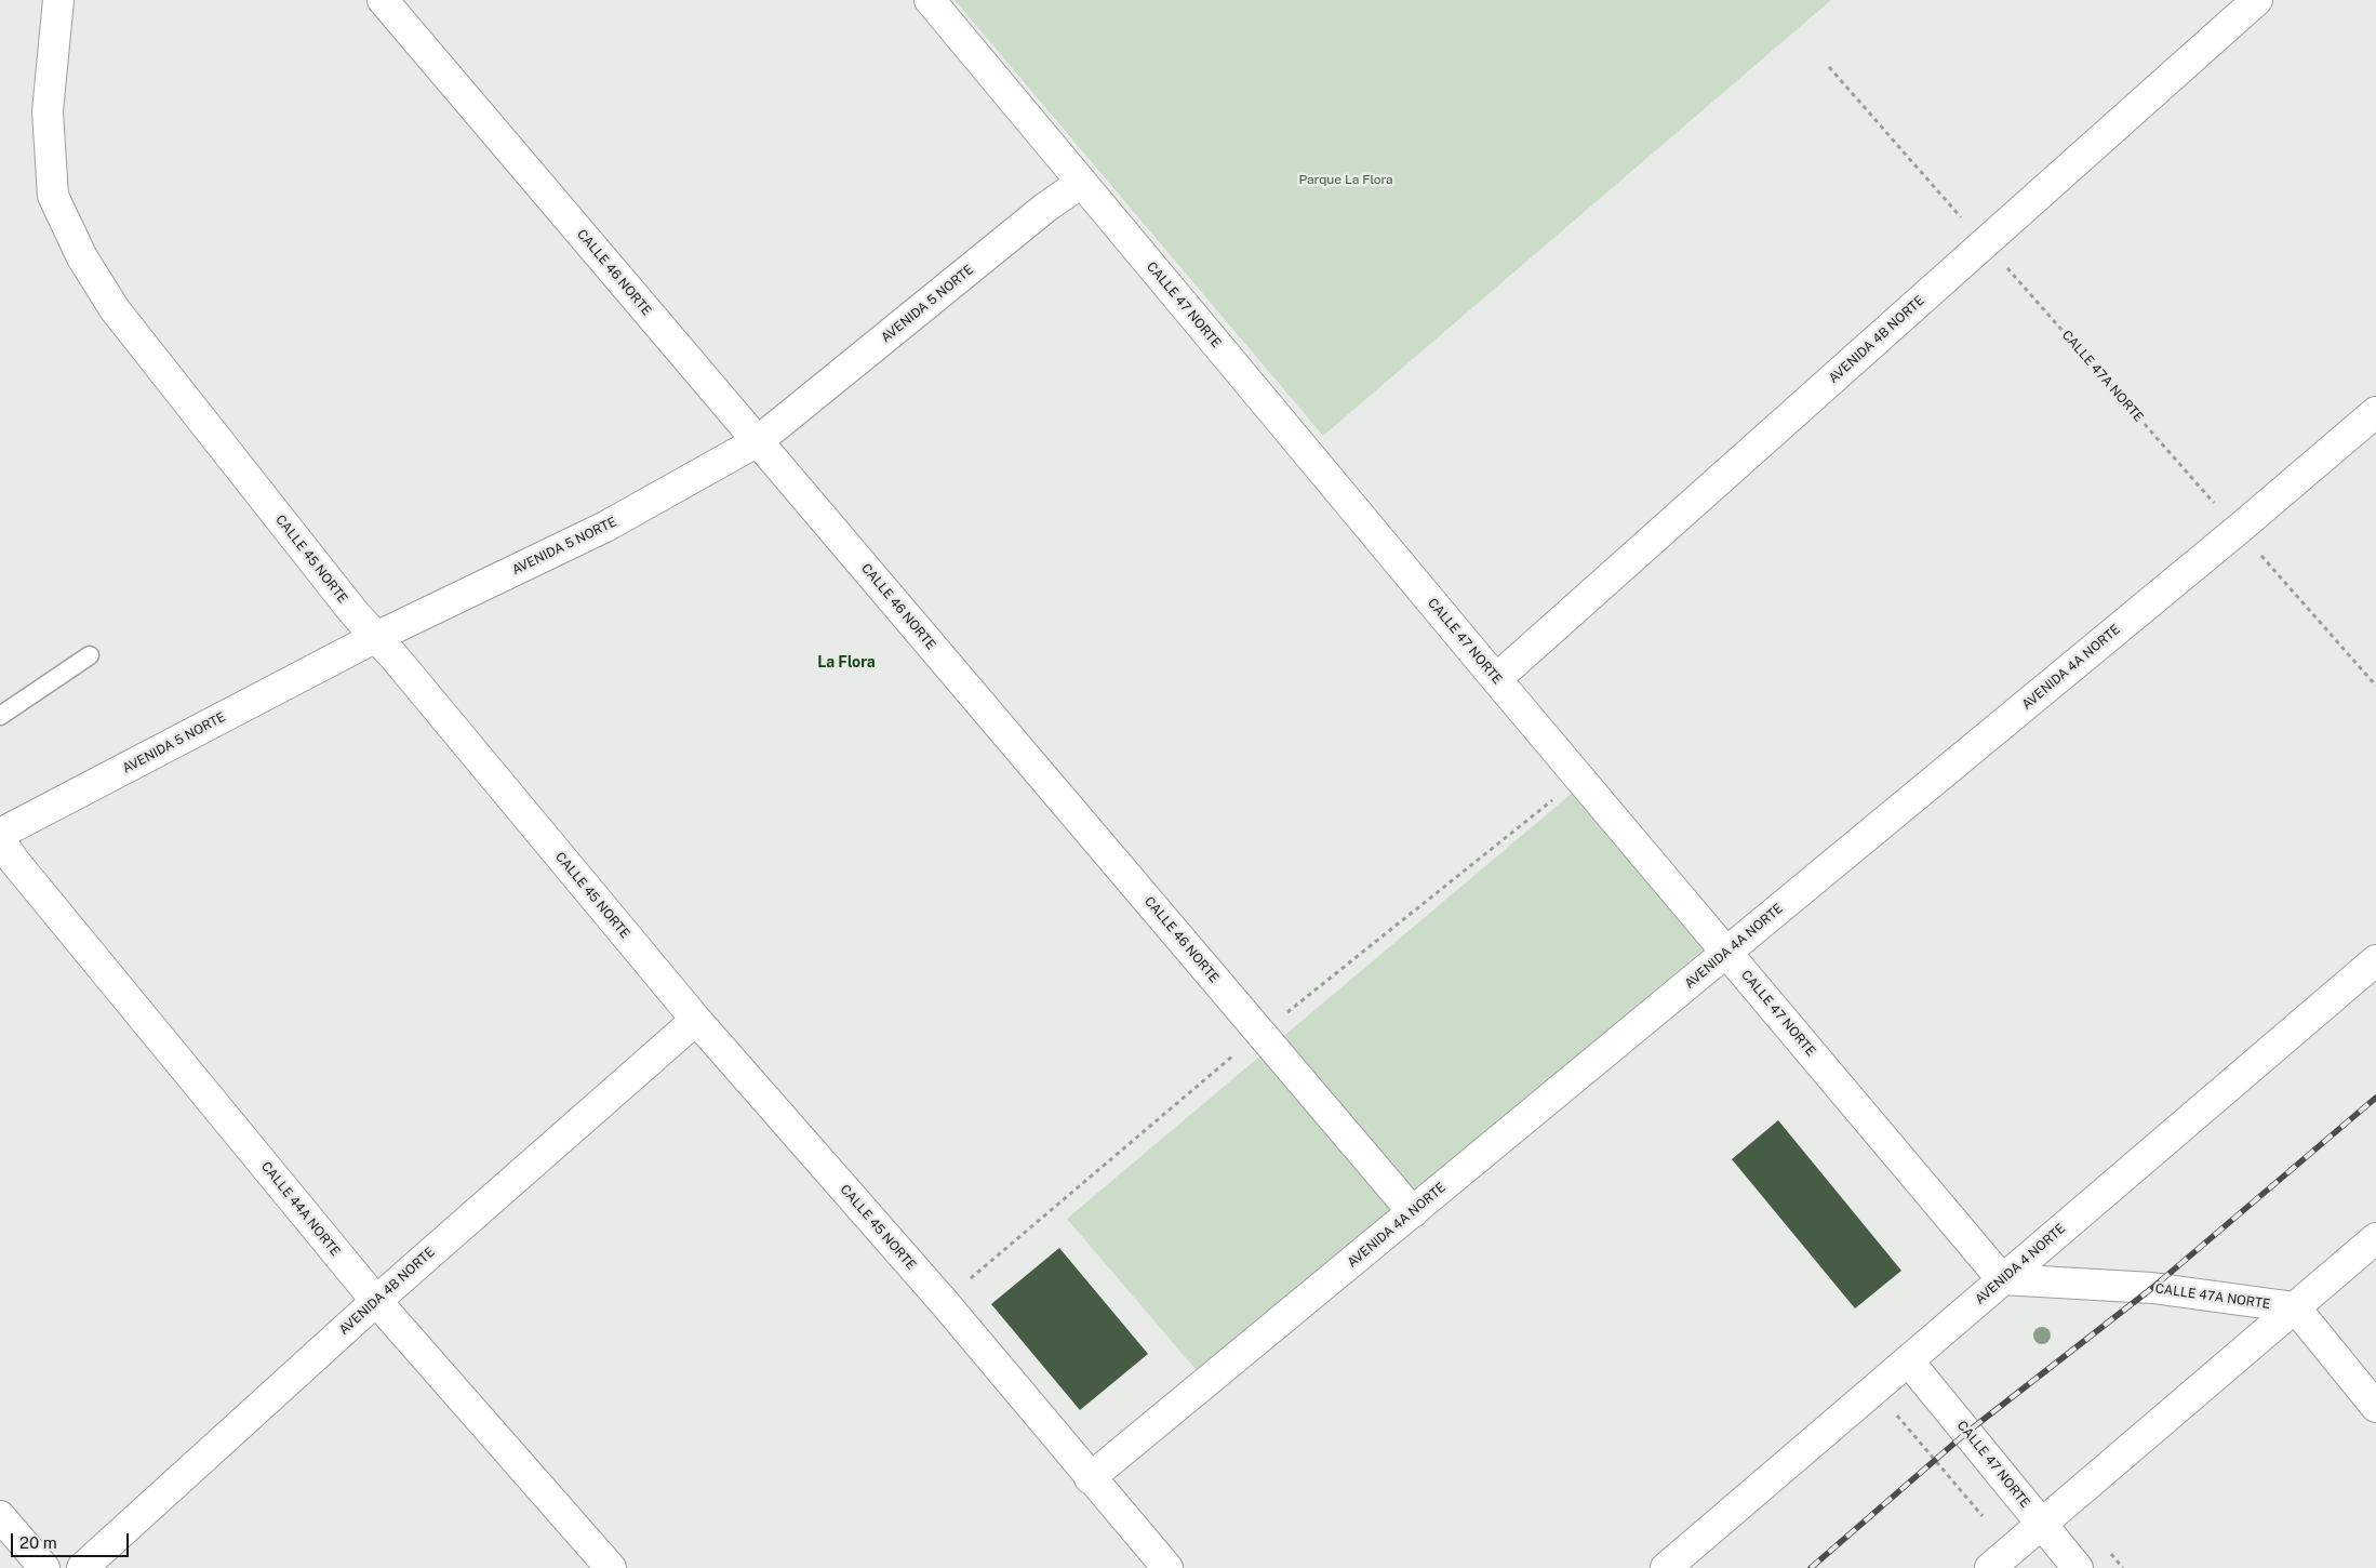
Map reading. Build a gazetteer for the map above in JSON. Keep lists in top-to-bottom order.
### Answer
{
  "streets": {
    "street": [
      "CALLE 46 NORTE",
      "AVENIDA 5 NORTE",
      "CALLE 47 NORTE",
      "AVENIDA 4B NORTE",
      "CALLE 47A NORTE",
      "CALLE 45 NORTE",
      "AVENIDA 4A NORTE",
      "CALLE 44A NORTE",
      "AVENIDA 4 NORTE"
    ]
  },
  "crossings": [
    ["CALLE 46 NORTE", "AVENIDA 5 NORTE"],
    ["CALLE 46 NORTE", "AVENIDA 4A NORTE"],
    ["AVENIDA 5 NORTE", "CALLE 47 NORTE"],
    ["AVENIDA 5 NORTE", "CALLE 45 NORTE"],
    ["CALLE 47 NORTE", "AVENIDA 4B NORTE"],
    ["CALLE 47 NORTE", "CALLE 47A NORTE"],
    ["CALLE 47 NORTE", "AVENIDA 4A NORTE"],
    ["CALLE 47 NORTE", "AVENIDA 4 NORTE"],
    ["AVENIDA 4B NORTE", "CALLE 47A NORTE"],
    ["AVENIDA 4B NORTE", "CALLE 45 NORTE"],
    ["AVENIDA 4B NORTE", "CALLE 44A NORTE"],
    ["CALLE 47A NORTE", "AVENIDA 4A NORTE"],
    ["CALLE 47A NORTE", "AVENIDA 4 NORTE"],
    ["CALLE 45 NORTE", "AVENIDA 4A NORTE"]
  ],
  "districts": ["La Flora"],
  "parks": ["Parque La Flora"],
  "scale_bar": "20 m"
}
